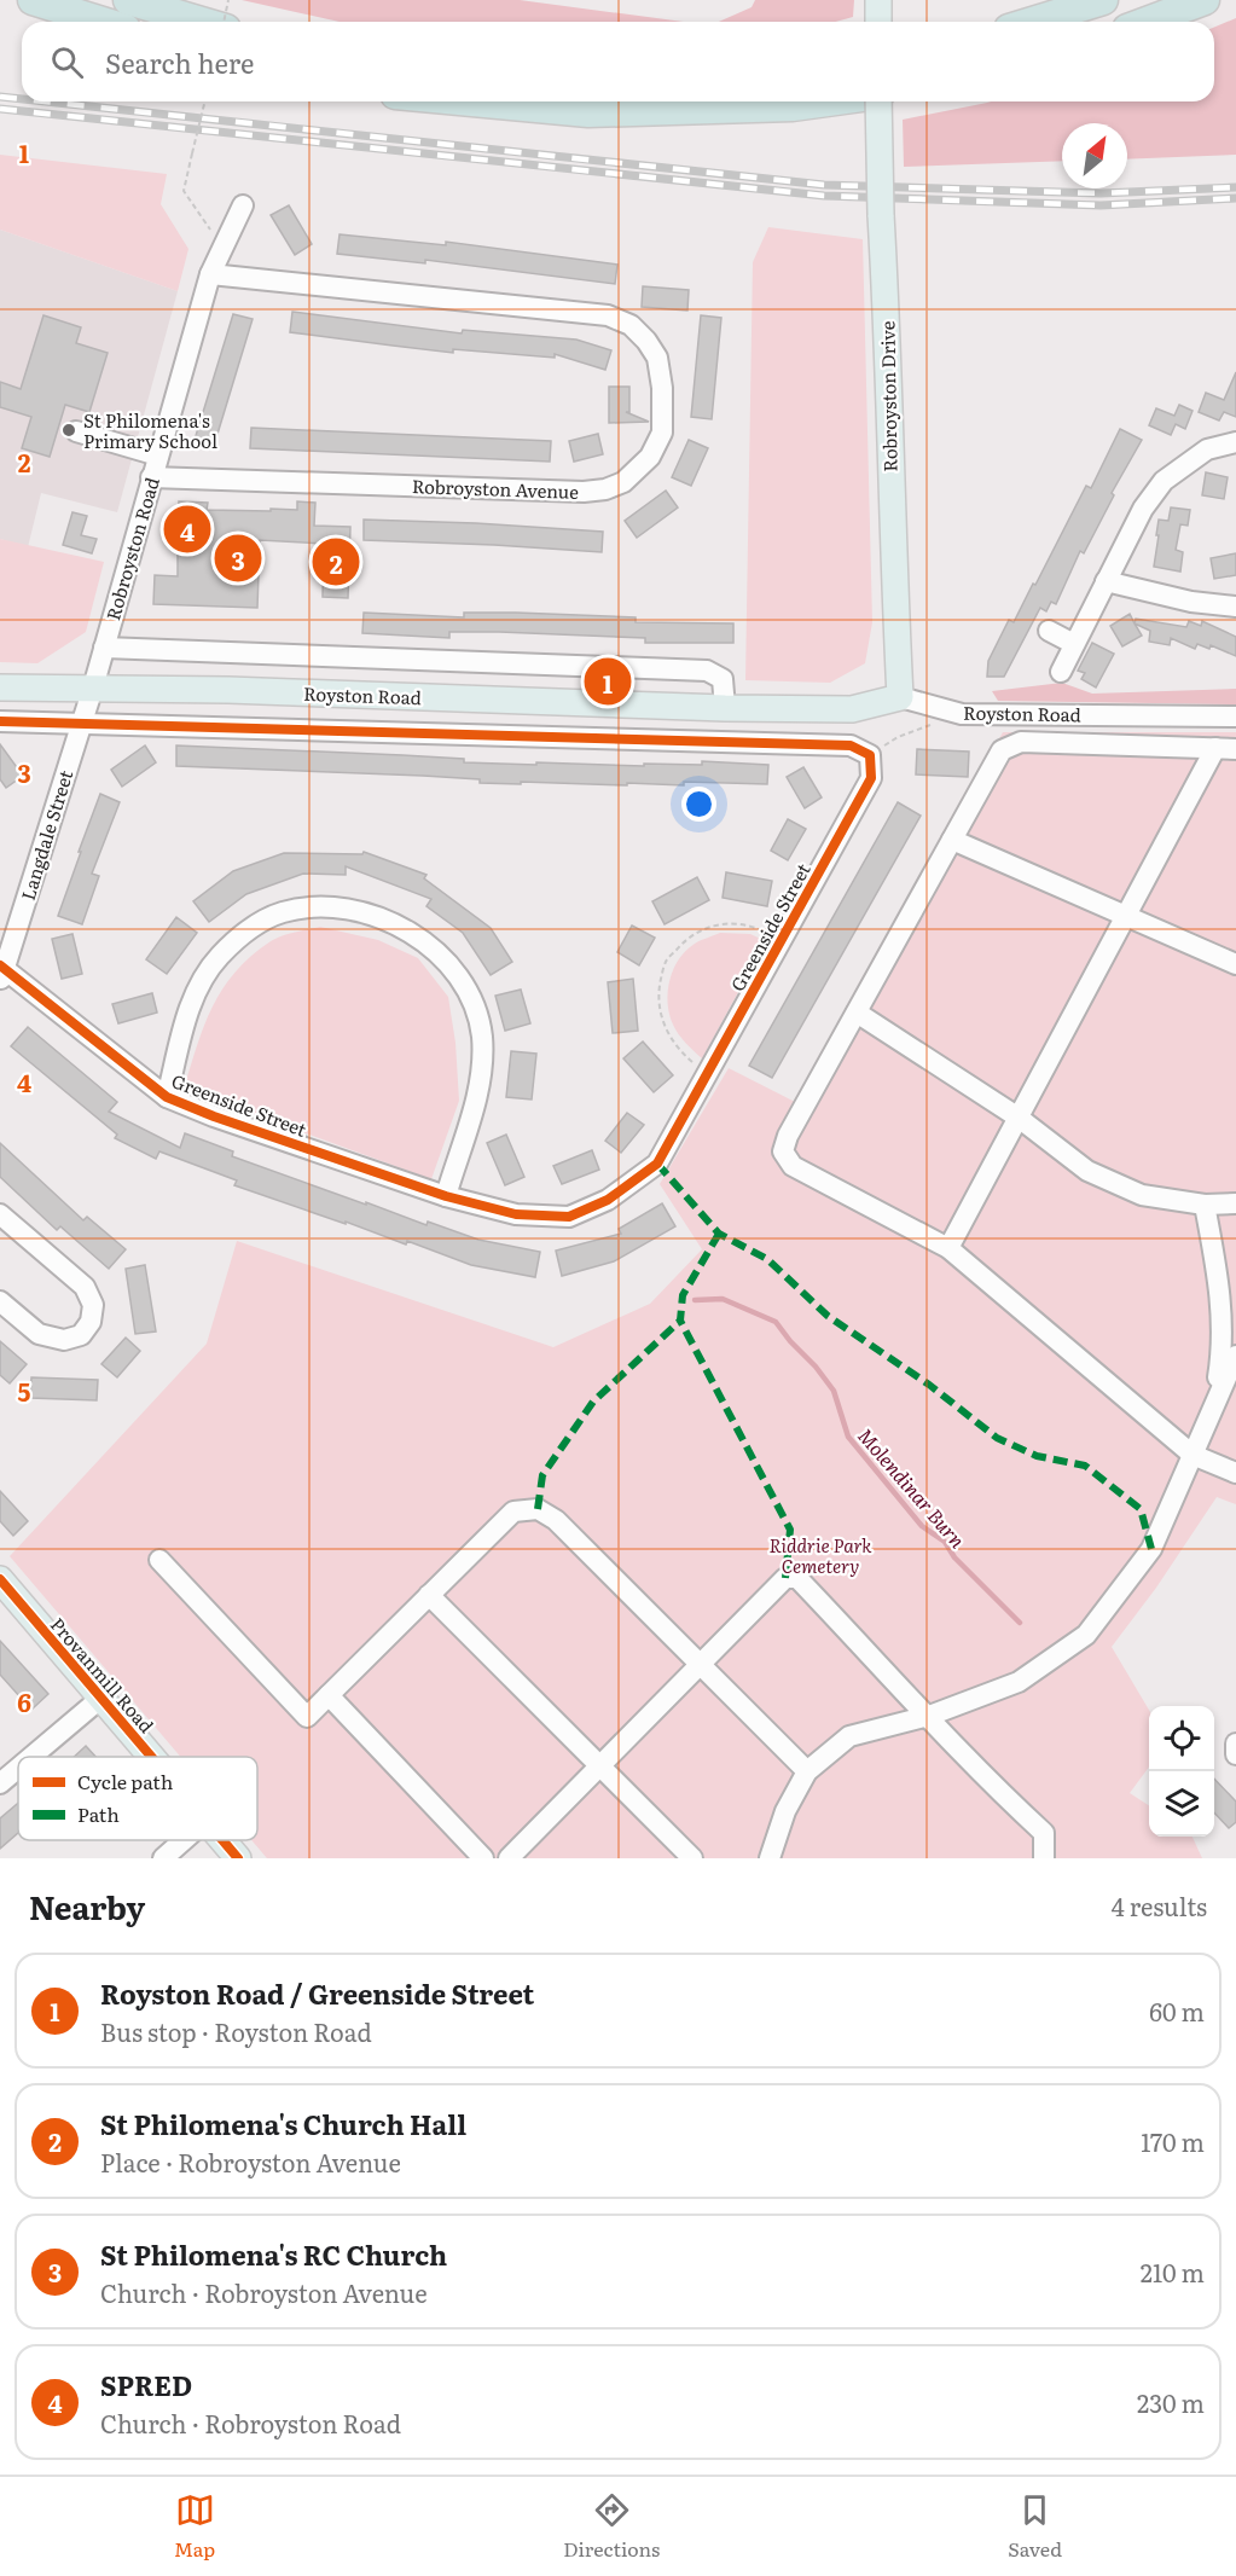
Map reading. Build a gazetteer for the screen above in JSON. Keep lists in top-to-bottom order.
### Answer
{
  "streets": {
    "main road": ["Robroyston Drive", "Royston Road", "Provanmill Road"],
    "street": [
      "Robroyston Avenue",
      "Robroyston Road",
      "Langdale Street",
      "Greenside Street"
    ]
  },
  "crossings": [
    ["Robroyston Drive", "Royston Road"],
    ["Robroyston Avenue", "Robroyston Road"],
    ["Robroyston Road", "Royston Road"],
    ["Robroyston Road", "Langdale Street"],
    ["Royston Road", "Langdale Street"],
    ["Langdale Street", "Greenside Street"]
  ],
  "water": ["Molendinar Burn"],
  "parks": ["Riddrie Park Cemetery"],
  "places": ["St Philomena's Primary School"],
  "legend": ["Cycle path", "Path"],
  "north": "top right",
  "page": {
    "search": "Search here",
    "pins": [
      "4",
      "3",
      "2",
      "1"
    ],
    "heading": ["Nearby", "4 results"],
    "list": [
      {
        "mark": "1",
        "name": "Royston Road / Greenside Street",
        "note": "Bus stop · Royston Road",
        "value": "60 m"
      },
      {
        "mark": "2",
        "name": "St Philomena's Church Hall",
        "note": "Place · Robroyston Avenue",
        "value": "170 m"
      },
      {
        "mark": "3",
        "name": "St Philomena's RC Church",
        "note": "Church · Robroyston Avenue",
        "value": "210 m"
      },
      {
        "mark": "4",
        "name": "SPRED",
        "note": "Church · Robroyston Road",
        "value": "230 m"
      }
    ],
    "nav": ["Map", "Directions", "Saved"]
  },
  "grid": {
    "rows": [
      "1",
      "2",
      "3",
      "4",
      "5",
      "6"
    ]
  }
}
